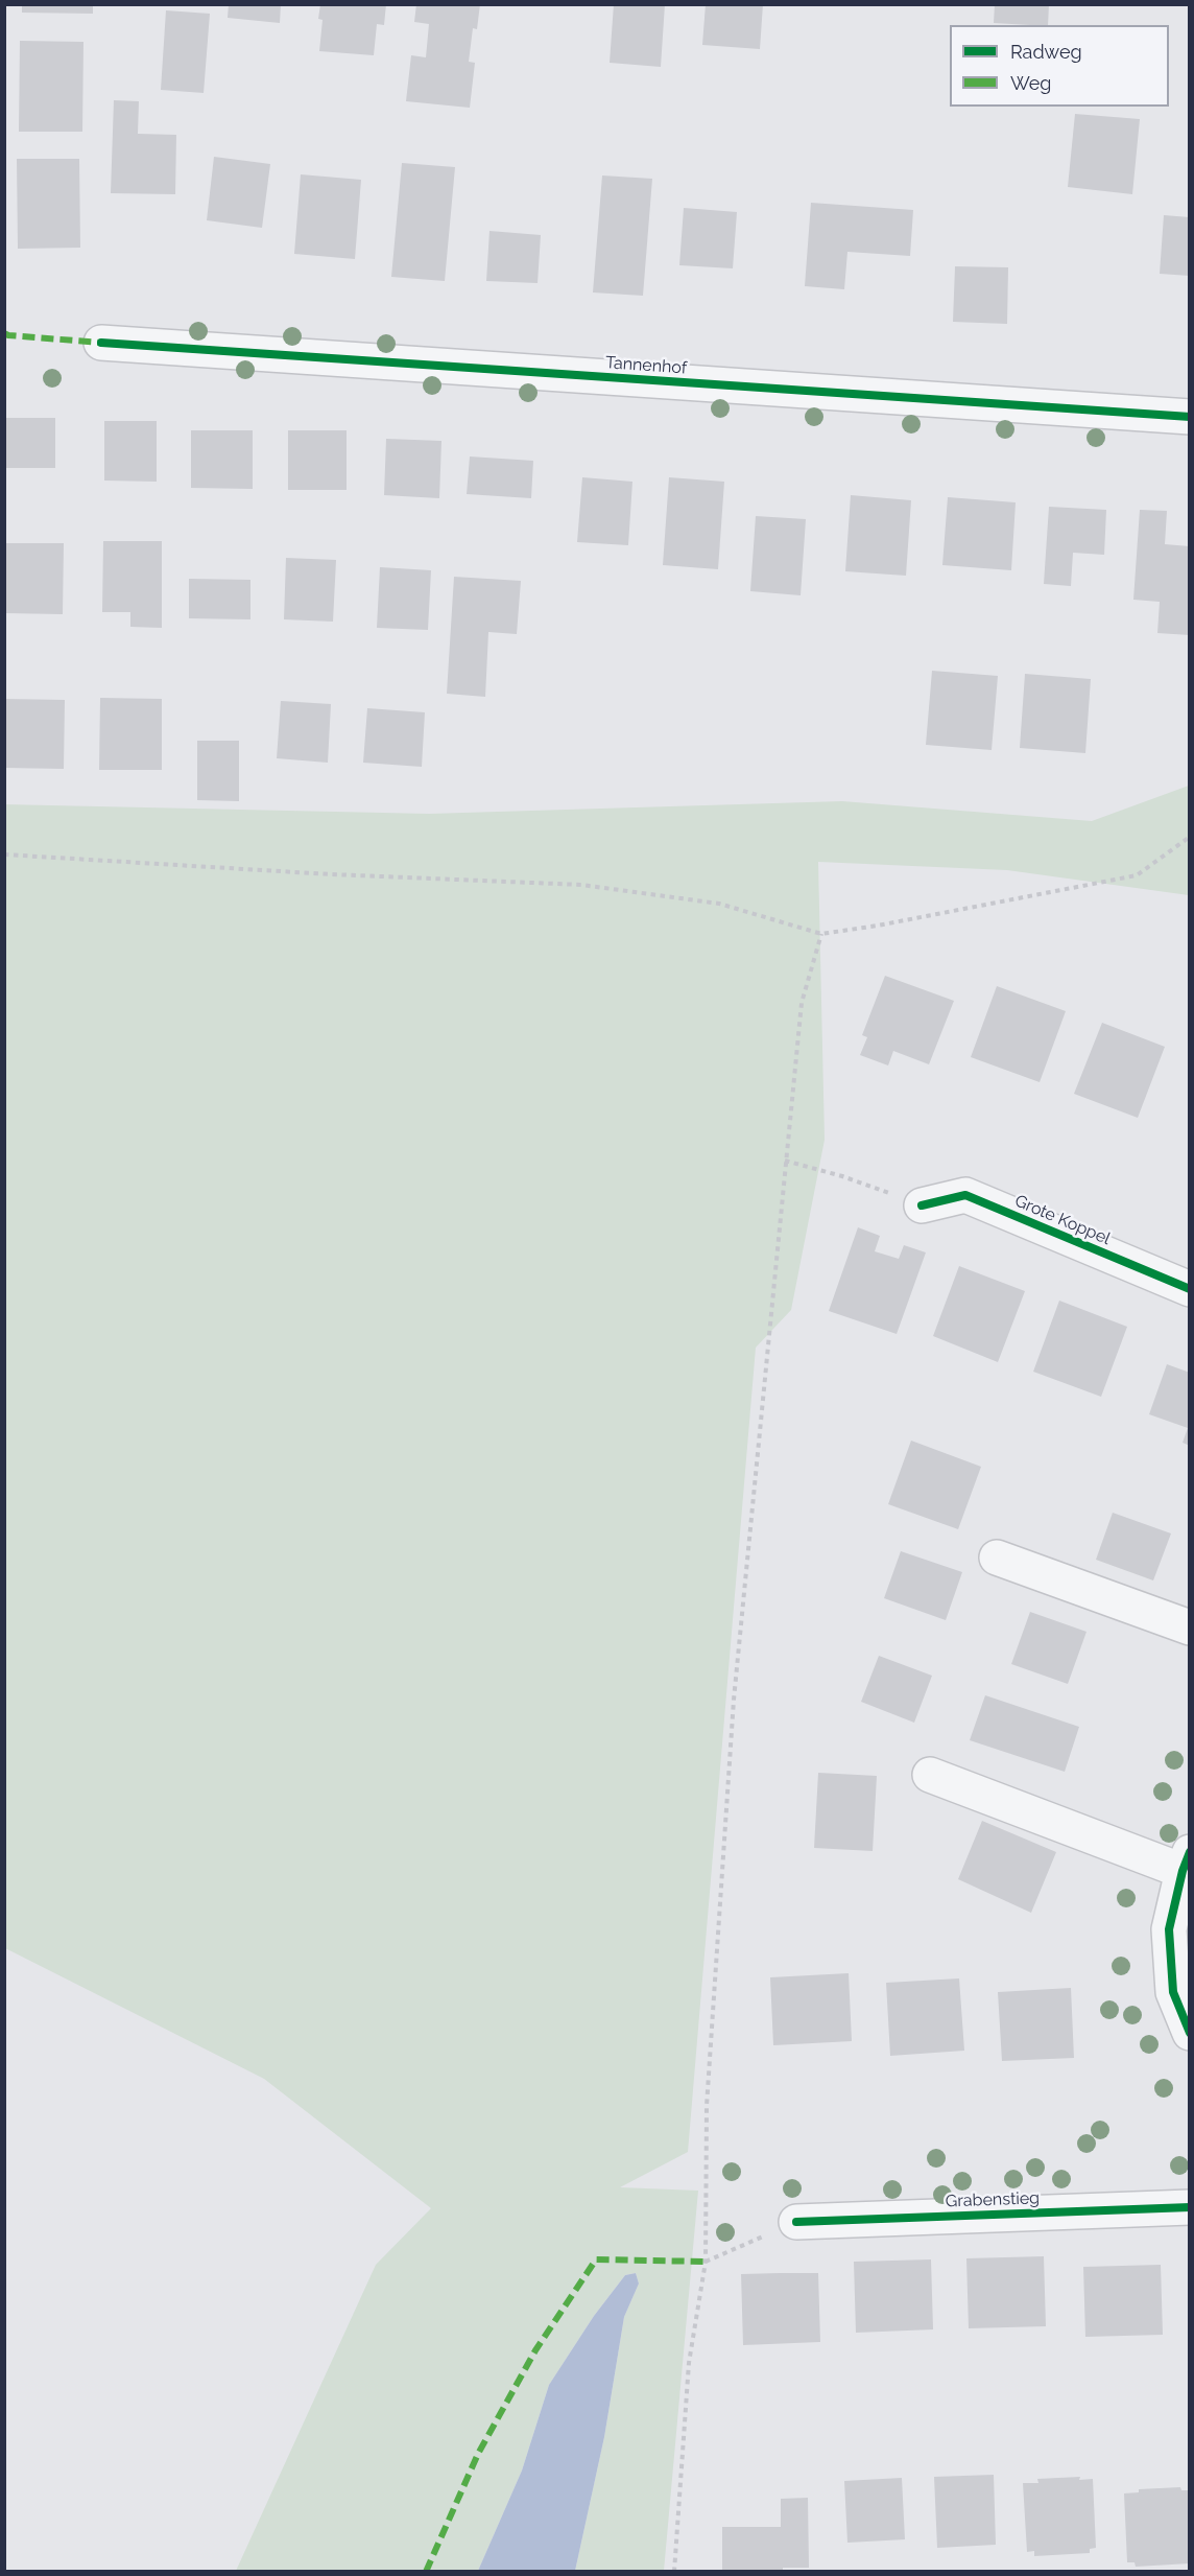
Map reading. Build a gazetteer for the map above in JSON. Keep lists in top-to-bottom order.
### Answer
{
  "streets": {
    "street": ["Tannenhof", "Grote Koppel", "Grabenstieg"]
  },
  "legend": ["Radweg", "Weg"]
}
